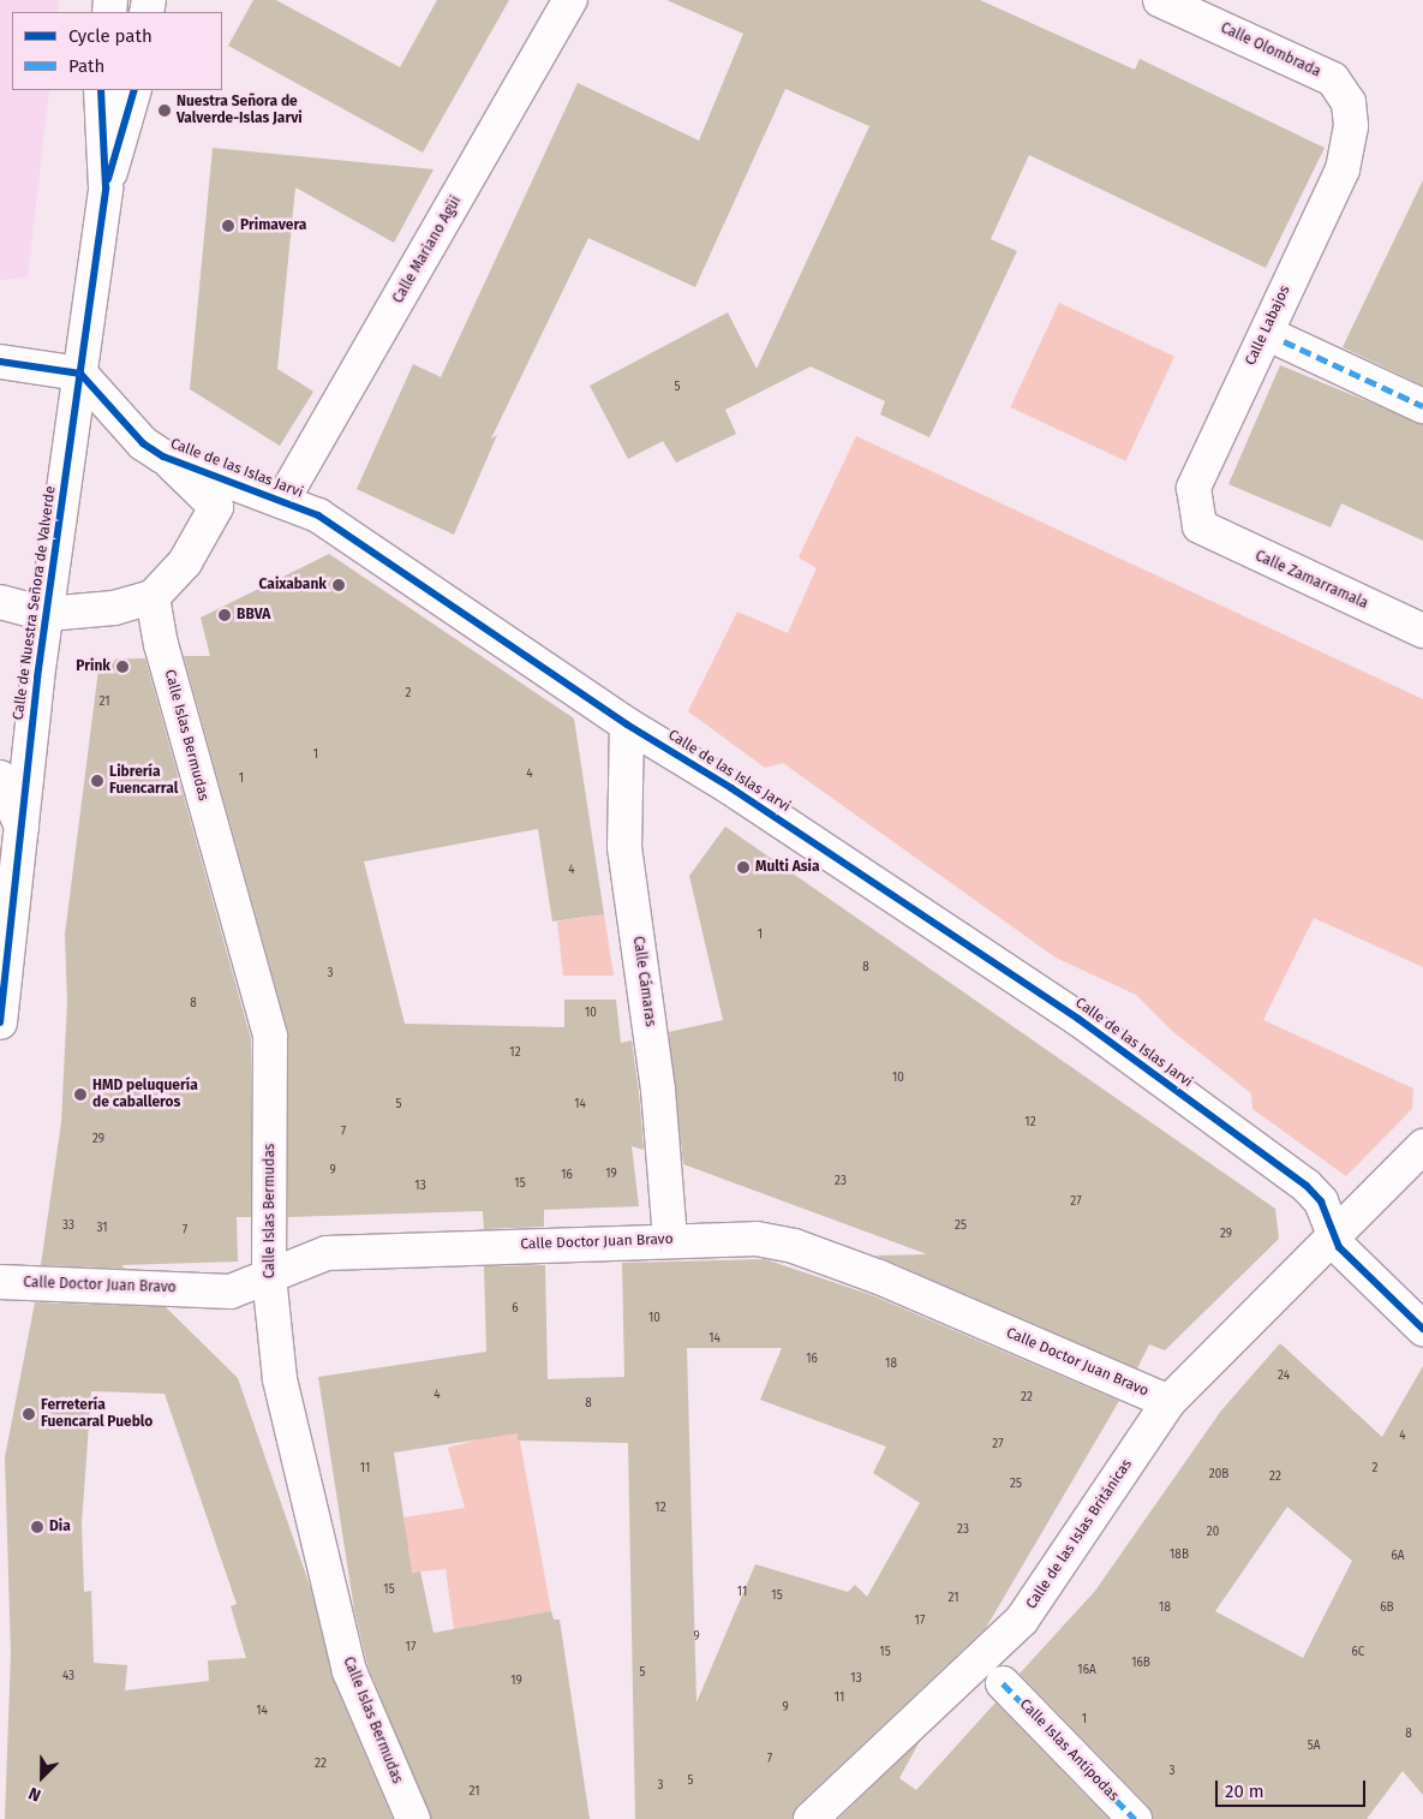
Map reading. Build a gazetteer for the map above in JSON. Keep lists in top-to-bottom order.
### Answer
{
  "streets": {
    "street": [
      "Calle Olombrada",
      "Calle Mariano Agüi",
      "Calle Labajos",
      "Calle de las Islas Jarvi",
      "Calle Zamarramala",
      "Calle de Nuestra Señora de Valverde",
      "Calle Islas Bermudas",
      "Calle Cámaras",
      "Calle Doctor Juan Bravo",
      "Calle de las Islas Británicas",
      "Calle Islas Antípodas"
    ]
  },
  "crossings": [
    ["Calle Olombrada", "Calle Labajos"],
    ["Calle Mariano Agüi", "Calle de las Islas Jarvi"],
    ["Calle Labajos", "Calle Zamarramala"],
    ["Calle de las Islas Jarvi", "Calle de Nuestra Señora de Valverde"],
    ["Calle de las Islas Jarvi", "Calle Cámaras"],
    ["Calle de las Islas Jarvi", "Calle de las Islas Británicas"],
    ["Calle Islas Bermudas", "Calle Doctor Juan Bravo"],
    ["Calle Cámaras", "Calle Doctor Juan Bravo"],
    ["Calle Doctor Juan Bravo", "Calle de las Islas Británicas"]
  ],
  "places": [
    "Nuestra Señora de Valverde-Islas Jarvi",
    "Primavera",
    "Caixabank",
    "BBVA",
    "Prink",
    "Librería Fuencarral",
    "Multi Asia",
    "HMD peluquería de caballeros",
    "Ferretería Fuencaral Pueblo",
    "Dia"
  ],
  "house_numbers": [
    "5",
    "2",
    "21",
    "1",
    "4",
    "1",
    "4",
    "1",
    "8",
    "3",
    "8",
    "10",
    "12",
    "10",
    "5",
    "14",
    "12",
    "7",
    "29",
    "9",
    "19",
    "16",
    "23",
    "15",
    "13",
    "27",
    "33",
    "25",
    "31",
    "7",
    "29",
    "6",
    "10",
    "14",
    "16",
    "18",
    "24",
    "4",
    "22",
    "8",
    "4",
    "27",
    "11",
    "2",
    "20B",
    "22",
    "25",
    "12",
    "23",
    "20",
    "18B",
    "6A",
    "15",
    "11",
    "15",
    "21",
    "18",
    "6B",
    "17",
    "9",
    "17",
    "15",
    "6C",
    "16B",
    "16A",
    "5",
    "43",
    "13",
    "19",
    "11",
    "9",
    "14",
    "1",
    "8",
    "5A",
    "7",
    "22",
    "3",
    "5",
    "3",
    "21"
  ],
  "legend": ["Cycle path", "Path"],
  "scale_bar": "20 m",
  "north": "bottom left"
}
